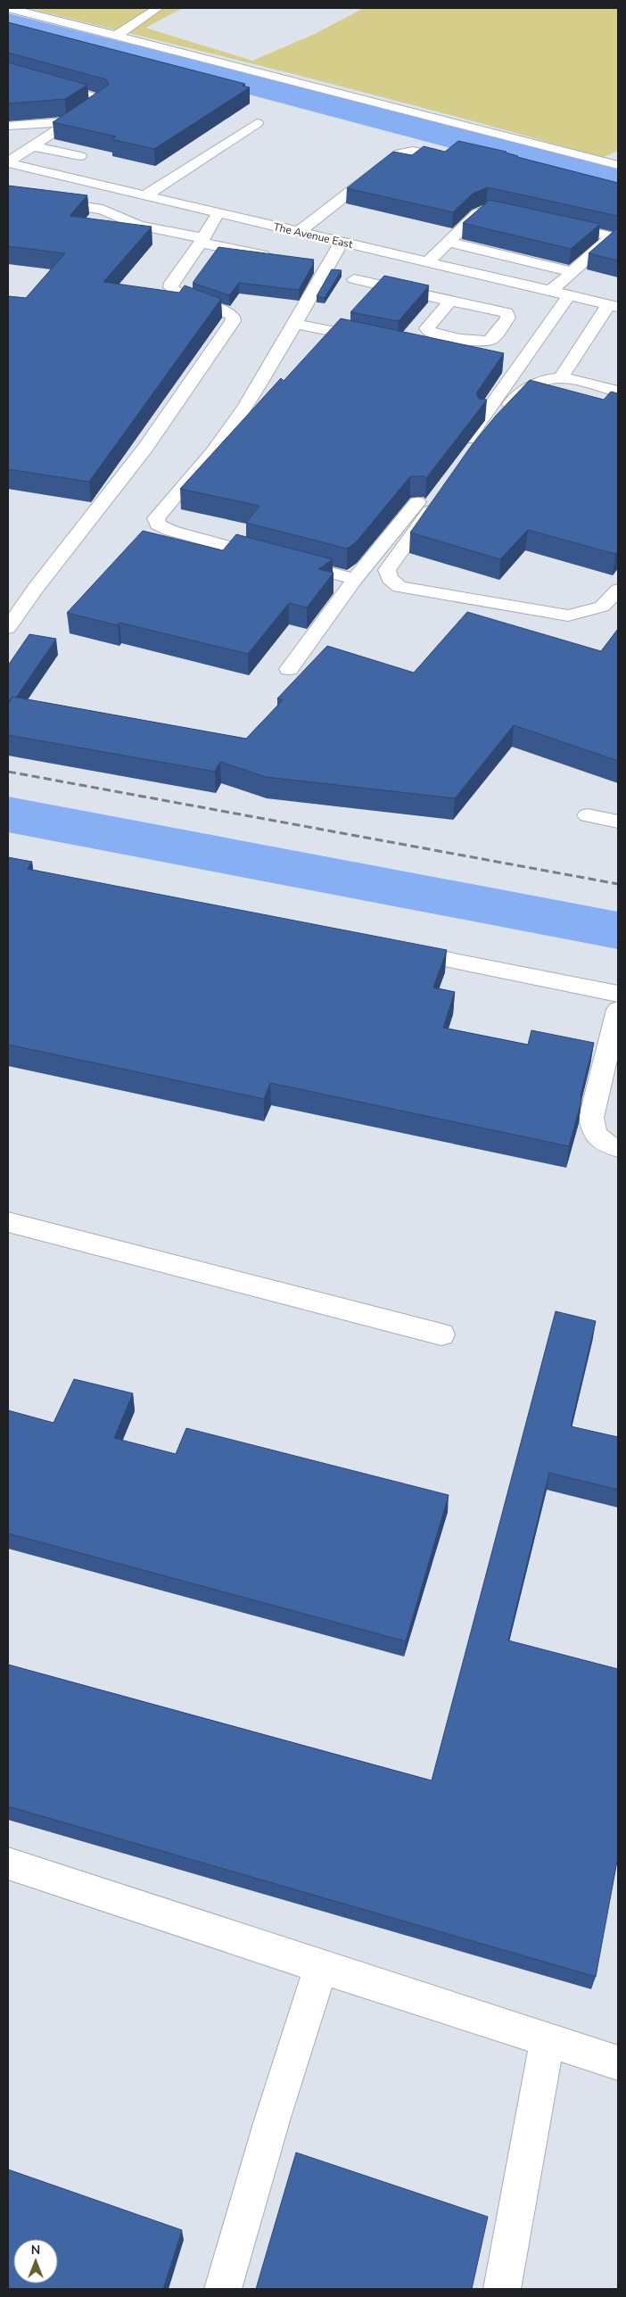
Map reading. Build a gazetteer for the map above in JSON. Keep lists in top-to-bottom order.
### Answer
{
  "streets": {
    "street": ["The Avenue East"]
  },
  "north": "top"
}
